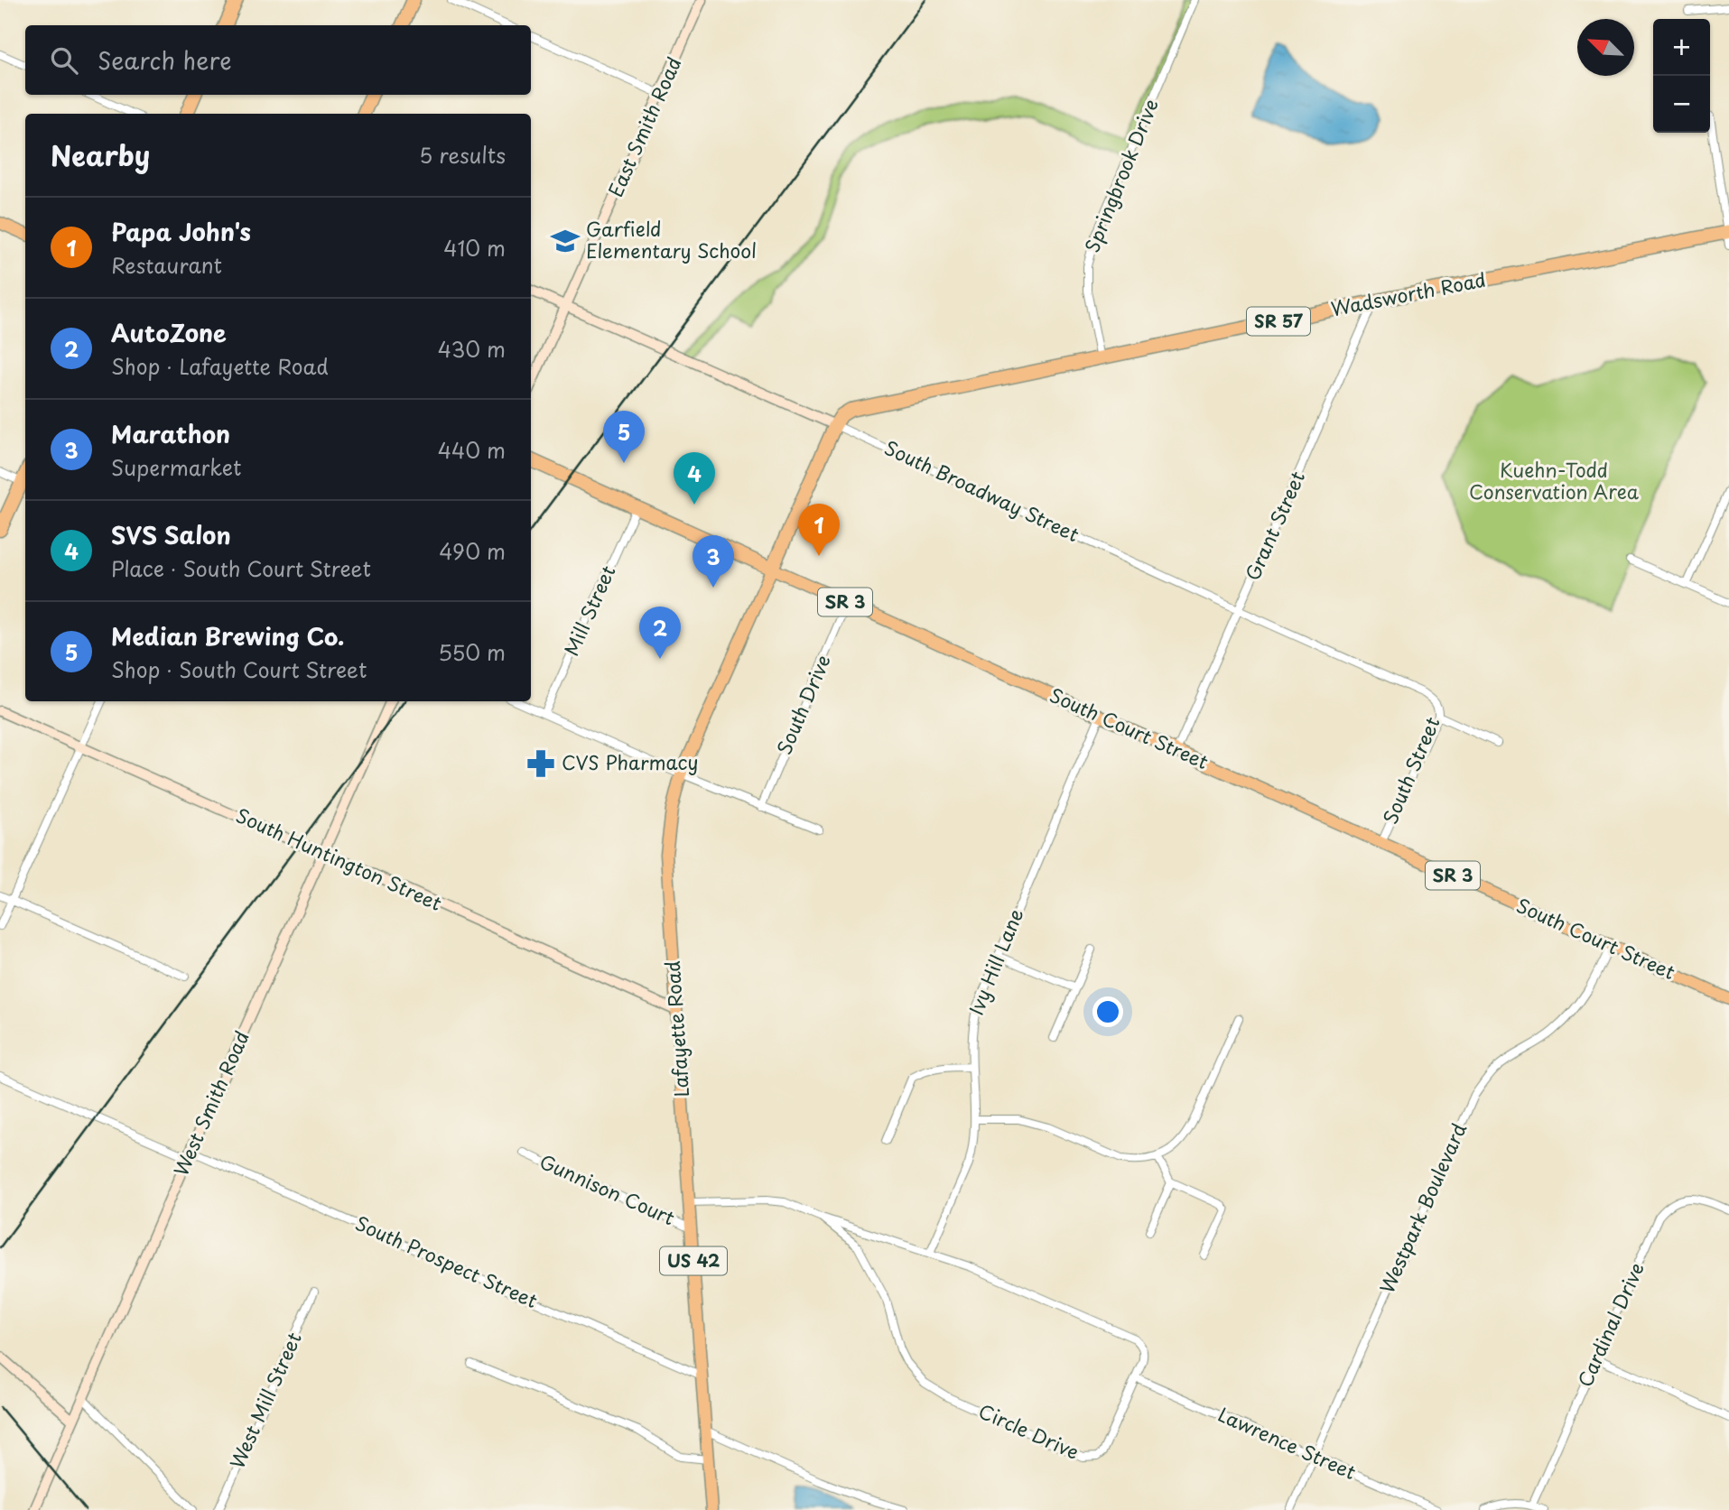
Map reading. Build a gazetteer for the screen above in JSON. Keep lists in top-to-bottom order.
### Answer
{
  "streets": {
    "highway": ["Wadsworth Road", "SR 57", "South Court Street"],
    "main road": ["SR 3", "Lafayette Road", "US 42"],
    "street": [
      "East Smith Road",
      "Springbrook Drive",
      "South Broadway Street",
      "Grant Street",
      "Mill Street",
      "South Drive",
      "South Street",
      "South Huntington Street",
      "Ivy Hill Lane",
      "West Smith Road",
      "Gunnison Court",
      "Westpark Boulevard",
      "South Prospect Street",
      "Cardinal Drive",
      "West Mill Street",
      "Circle Drive",
      "Lawrence Street"
    ]
  },
  "crossings": [
    ["East Smith Road", "South Broadway Street"],
    ["Springbrook Drive", "Wadsworth Road"],
    ["Wadsworth Road", "South Broadway Street"],
    ["Wadsworth Road", "Grant Street"],
    ["South Broadway Street", "Grant Street"],
    ["South Broadway Street", "South Street"],
    ["Grant Street", "South Court Street"],
    ["Mill Street", "South Court Street"],
    ["South Drive", "South Court Street"],
    ["South Court Street", "South Street"],
    ["South Court Street", "Ivy Hill Lane"],
    ["South Court Street", "Lafayette Road"],
    ["South Court Street", "Westpark Boulevard"],
    ["South Huntington Street", "Lafayette Road"],
    ["South Huntington Street", "West Smith Road"],
    ["Ivy Hill Lane", "Circle Drive"],
    ["Lafayette Road", "Gunnison Court"],
    ["Lafayette Road", "South Prospect Street"],
    ["Lafayette Road", "Circle Drive"],
    ["West Smith Road", "South Prospect Street"],
    ["Westpark Boulevard", "Lawrence Street"],
    ["Circle Drive", "Lawrence Street"]
  ],
  "parks": ["Kuehn-Todd Conservation Area"],
  "places": {
    "school or university": ["Garfield Elementary School"],
    "pharmacy": ["CVS Pharmacy"]
  },
  "north": "top left",
  "page": {
    "map_buttons": ["+", "−"],
    "search": "Search here",
    "heading": ["Nearby", "5 results"],
    "list": [
      {
        "mark": "1",
        "name": "Papa John's",
        "note": "Restaurant",
        "value": "410 m"
      },
      {
        "mark": "2",
        "name": "AutoZone",
        "note": "Shop · Lafayette Road",
        "value": "430 m"
      },
      {
        "mark": "3",
        "name": "Marathon",
        "note": "Supermarket",
        "value": "440 m"
      },
      {
        "mark": "4",
        "name": "SVS Salon",
        "note": "Place · South Court Street",
        "value": "490 m"
      },
      {
        "mark": "5",
        "name": "Median Brewing Co.",
        "note": "Shop · South Court Street",
        "value": "550 m"
      }
    ],
    "pins": [
      "5",
      "4",
      "1",
      "3",
      "2"
    ]
  }
}
